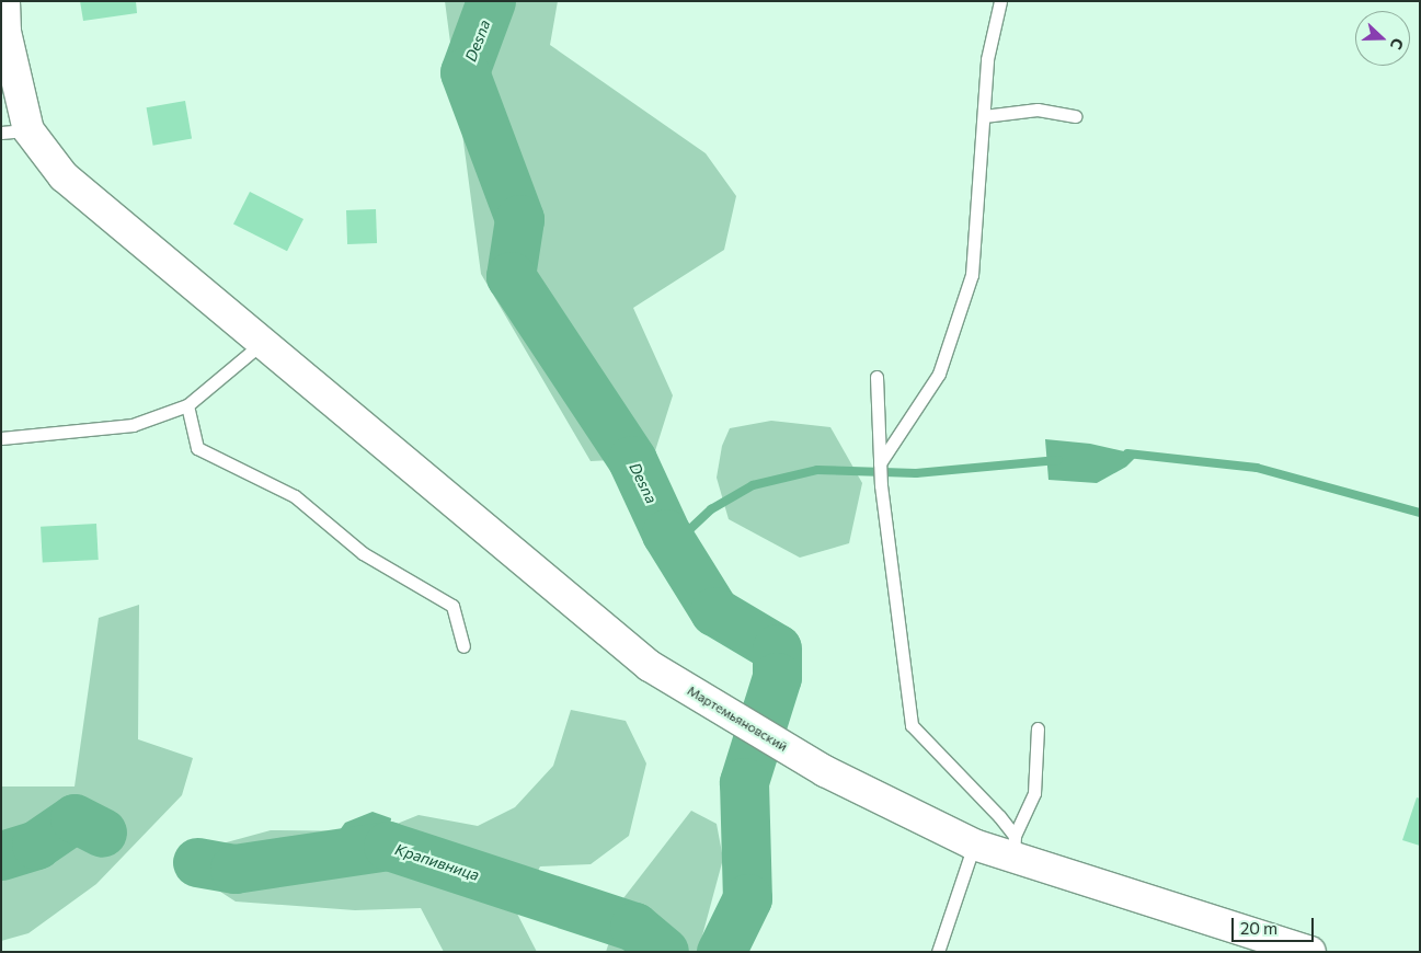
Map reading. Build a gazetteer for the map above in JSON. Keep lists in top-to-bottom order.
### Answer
{
  "streets": {
    "street": ["Мартемьяновский"]
  },
  "water": ["Desna", "Крапивница"],
  "scale_bar": "20 m",
  "north": "right"
}
